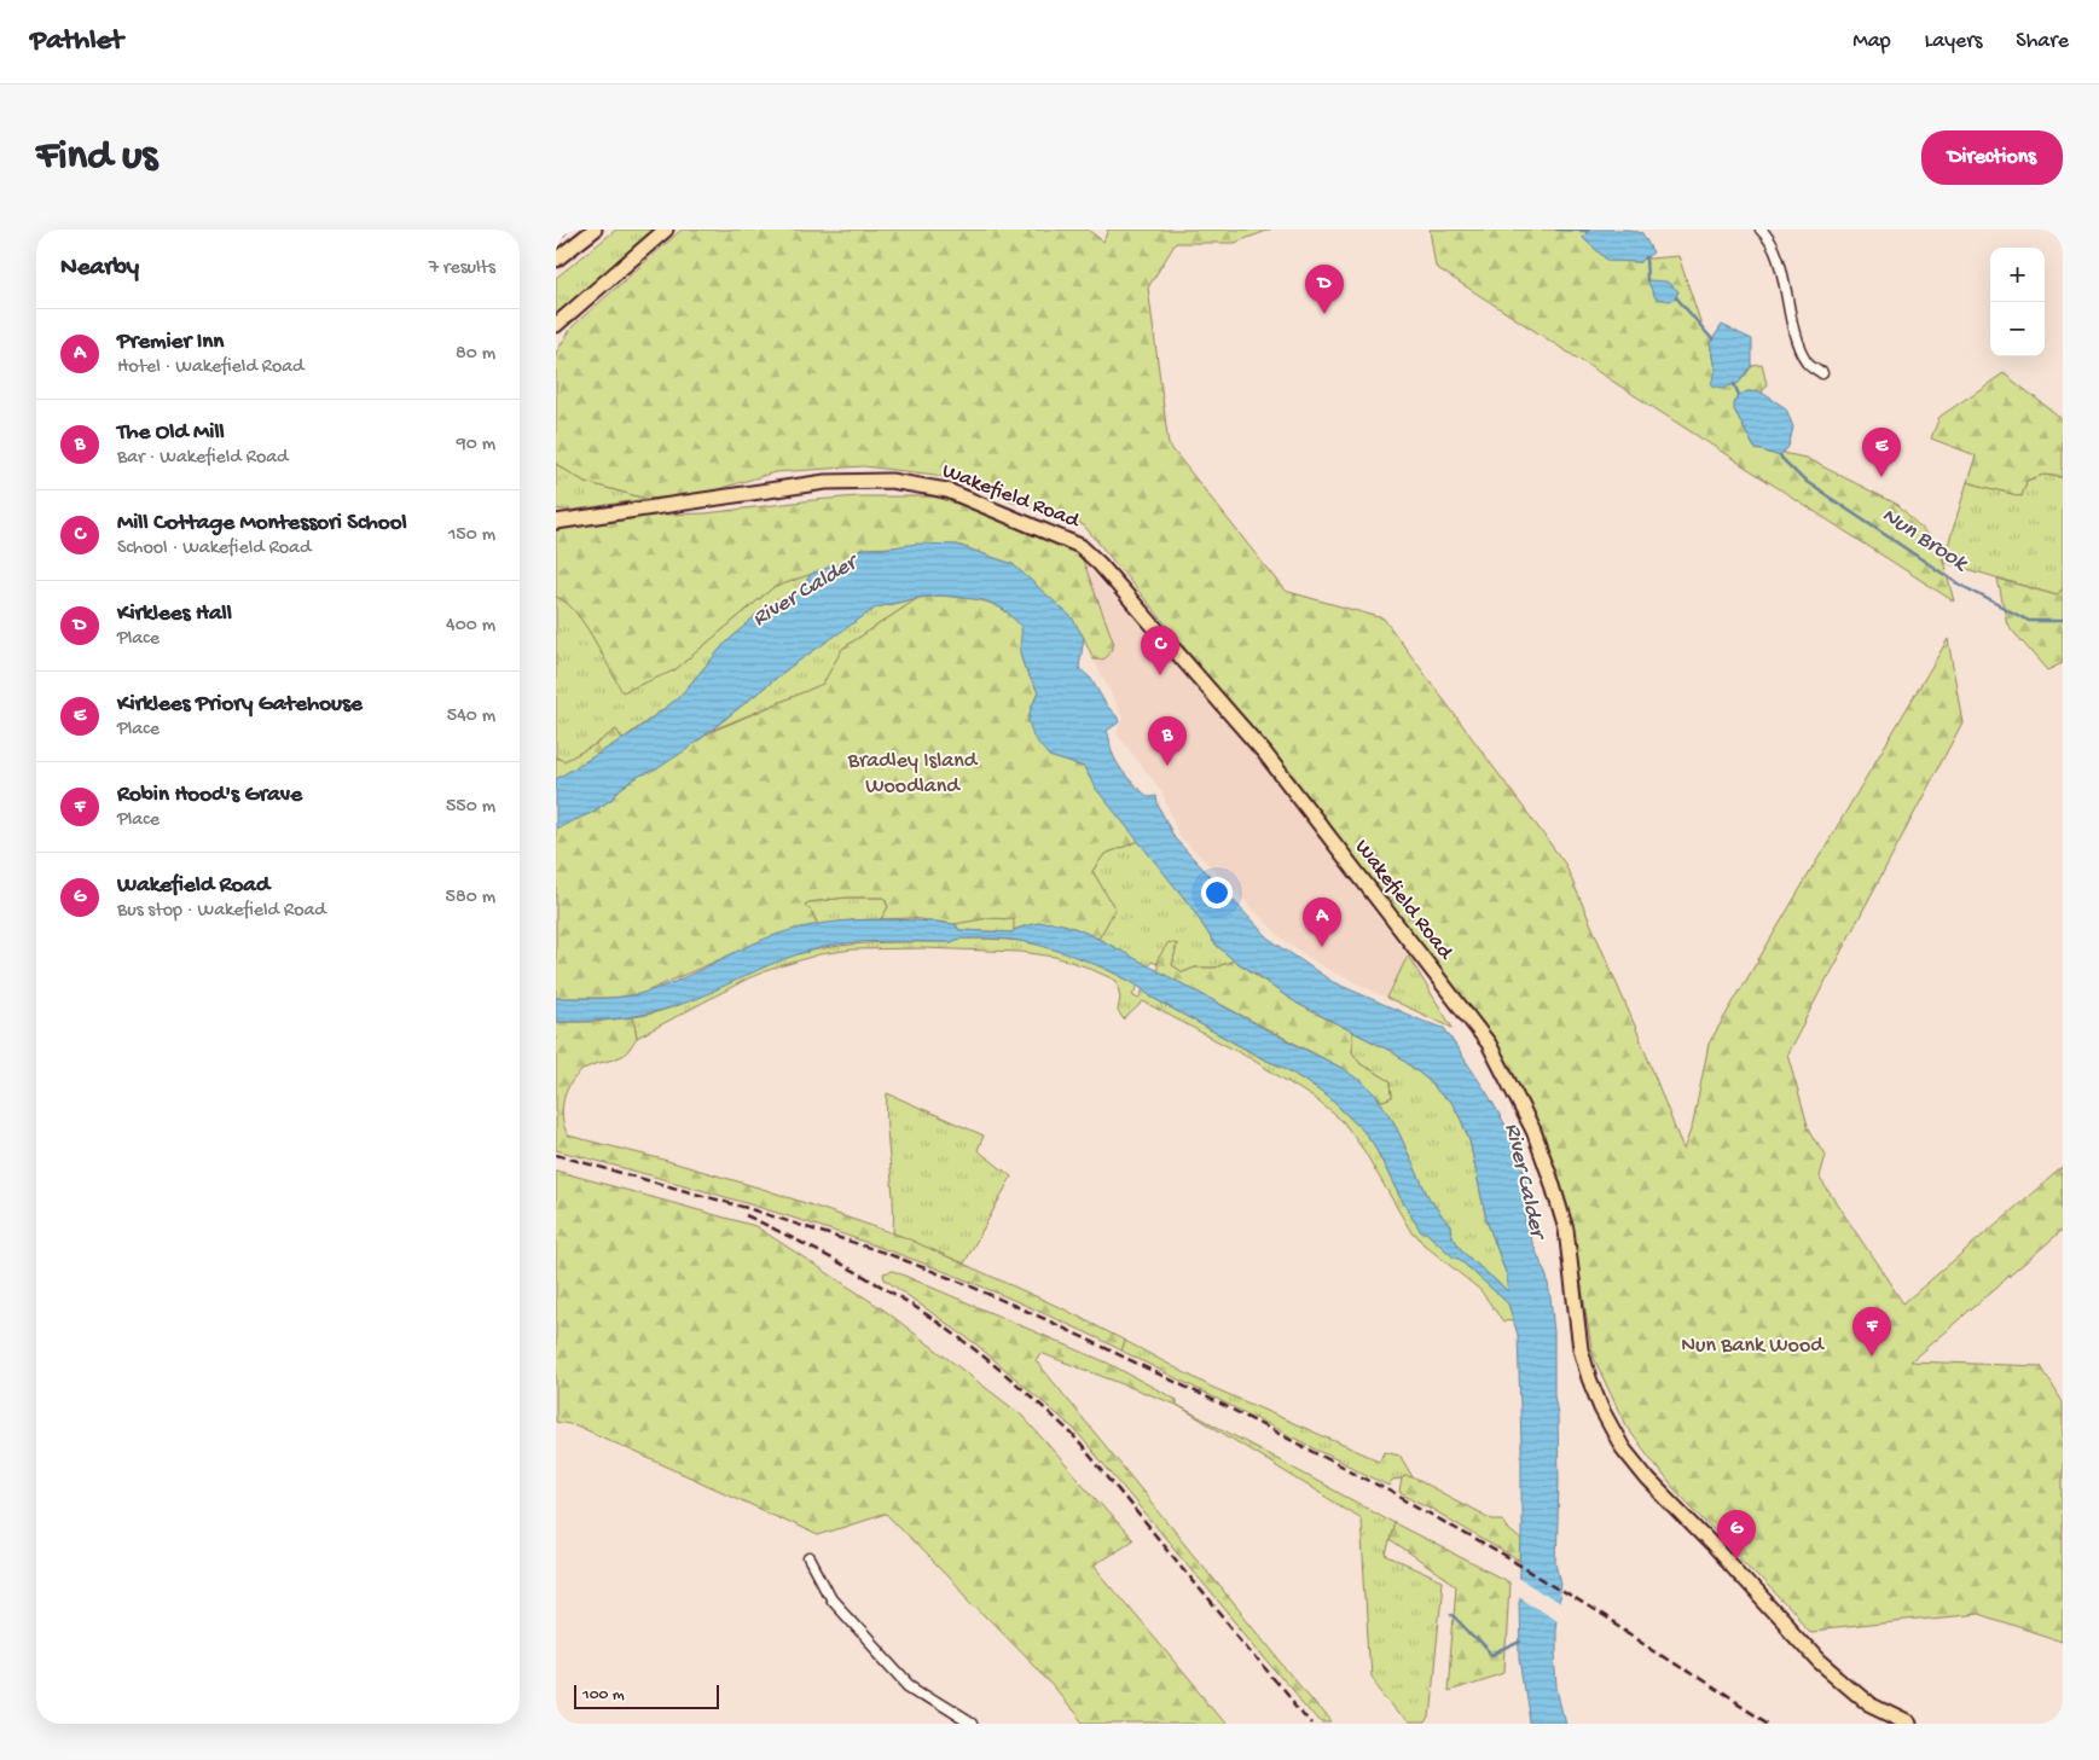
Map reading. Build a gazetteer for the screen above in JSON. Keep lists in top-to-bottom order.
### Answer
{
  "streets": {
    "highway": ["Wakefield Road"]
  },
  "water": ["Nun Brook", "River Calder"],
  "parks": ["Bradley Island Woodland", "Nun Bank Wood"],
  "scale_bar": "100 m",
  "page": {
    "header": "Pathlet",
    "nav": ["Map", "Layers", "Share"],
    "buttons": "Directions",
    "title": "Find us",
    "heading": ["Nearby", "7 results"],
    "map_buttons": ["+", "−"],
    "pins": [
      "D",
      "E",
      "C",
      "B",
      "A",
      "F",
      "G"
    ],
    "list": [
      {
        "mark": "A",
        "name": "Premier Inn",
        "note": "Hotel · Wakefield Road",
        "value": "80 m"
      },
      {
        "mark": "B",
        "name": "The Old Mill",
        "note": "Bar · Wakefield Road",
        "value": "90 m"
      },
      {
        "mark": "C",
        "name": "Mill Cottage Montessori School",
        "note": "School · Wakefield Road",
        "value": "150 m"
      },
      {
        "mark": "D",
        "name": "Kirklees Hall",
        "note": "Place",
        "value": "400 m"
      },
      {
        "mark": "E",
        "name": "Kirklees Priory Gatehouse",
        "note": "Place",
        "value": "540 m"
      },
      {
        "mark": "F",
        "name": "Robin Hood's Grave",
        "note": "Place",
        "value": "550 m"
      },
      {
        "mark": "G",
        "name": "Wakefield Road",
        "note": "Bus stop · Wakefield Road",
        "value": "580 m"
      }
    ],
    "scale": "100 m"
  }
}
